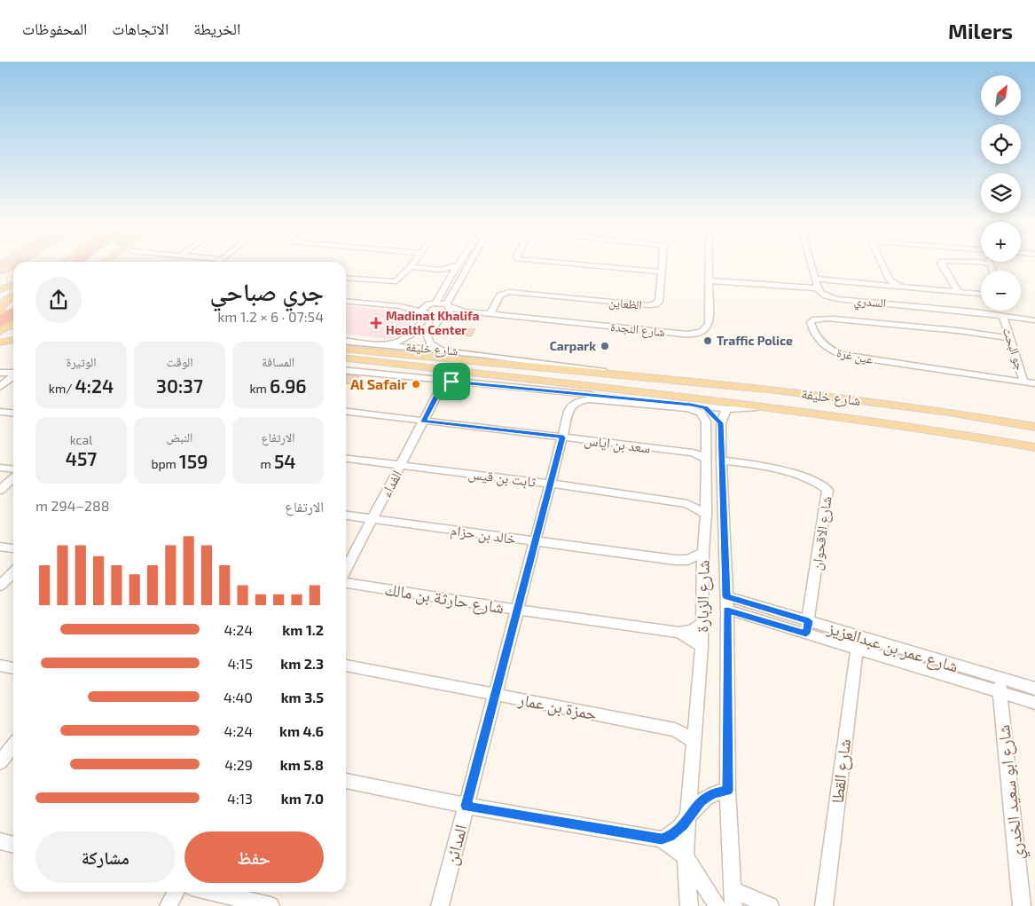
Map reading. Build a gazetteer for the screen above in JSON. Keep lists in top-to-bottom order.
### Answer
{
  "streets": {
    "main road": ["شارع خليفة"],
    "street": [
      "السدري",
      "الظعاين",
      "شارع النجدة",
      "جو البحث",
      "عين غرة",
      "سعد بن اياس",
      "ثابت بن قيس",
      "الفداء",
      "شارع الاقحوان",
      "خالد بن حزام",
      "شارع الزبارة",
      "شارع حارثة بن مالك",
      "شارع عمر بن عبدالعزيز",
      "حمزة بن عمار",
      "شارع القطا",
      "شارع ابو سعيد الخدري",
      "المدائن"
    ]
  },
  "crossings": [
    ["السدري", "شارع النجدة"],
    ["السدري", "جو البحث"],
    ["الظعاين", "شارع النجدة"],
    ["شارع خليفة", "الفداء"],
    ["شارع خليفة", "شارع الزبارة"],
    ["جو البحث", "عين غرة"],
    ["سعد بن اياس", "الفداء"],
    ["سعد بن اياس", "شارع الزبارة"],
    ["سعد بن اياس", "المدائن"],
    ["ثابت بن قيس", "الفداء"],
    ["ثابت بن قيس", "المدائن"],
    ["الفداء", "خالد بن حزام"],
    ["شارع الاقحوان", "شارع الزبارة"],
    ["شارع الاقحوان", "شارع عمر بن عبدالعزيز"],
    ["خالد بن حزام", "شارع الزبارة"],
    ["خالد بن حزام", "المدائن"],
    ["شارع الزبارة", "شارع حارثة بن مالك"],
    ["شارع الزبارة", "شارع عمر بن عبدالعزيز"],
    ["شارع الزبارة", "حمزة بن عمار"],
    ["شارع الزبارة", "المدائن"],
    ["شارع حارثة بن مالك", "المدائن"],
    ["شارع عمر بن عبدالعزيز", "شارع القطا"],
    ["شارع عمر بن عبدالعزيز", "شارع ابو سعيد الخدري"],
    ["حمزة بن عمار", "المدائن"]
  ],
  "places": {
    "health": ["Madinat Khalifa Health Center"],
    "other": ["Traffic Police", "Carpark", "Al Safair"]
  },
  "north": "top right",
  "page": {
    "header": "Milers",
    "nav": ["الخريطة", "الاتجاهات", "المحفوظات"],
    "map_buttons": ["+", "−"],
    "heading": ["جري صباحي", "07:54 · 6 × 1.2 km"],
    "stats": [
      ["المسافة", "6.96 km"],
      ["الوقت", "30:37"],
      ["الوتيرة", "4:24 /km"],
      ["الارتفاع", "54 m"],
      ["النبض", "159 bpm"],
      ["kcal", "457"]
    ],
    "chart": ["الارتفاع", "288–294 m"],
    "list": [
      {
        "name": "1.2 km",
        "note": "4:24"
      },
      {
        "name": "2.3 km",
        "note": "4:15"
      },
      {
        "name": "3.5 km",
        "note": "4:40"
      },
      {
        "name": "4.6 km",
        "note": "4:24"
      },
      {
        "name": "5.8 km",
        "note": "4:29"
      },
      {
        "name": "7.0 km",
        "note": "4:13"
      }
    ],
    "buttons": ["حفظ", "مشاركة"]
  }
}
